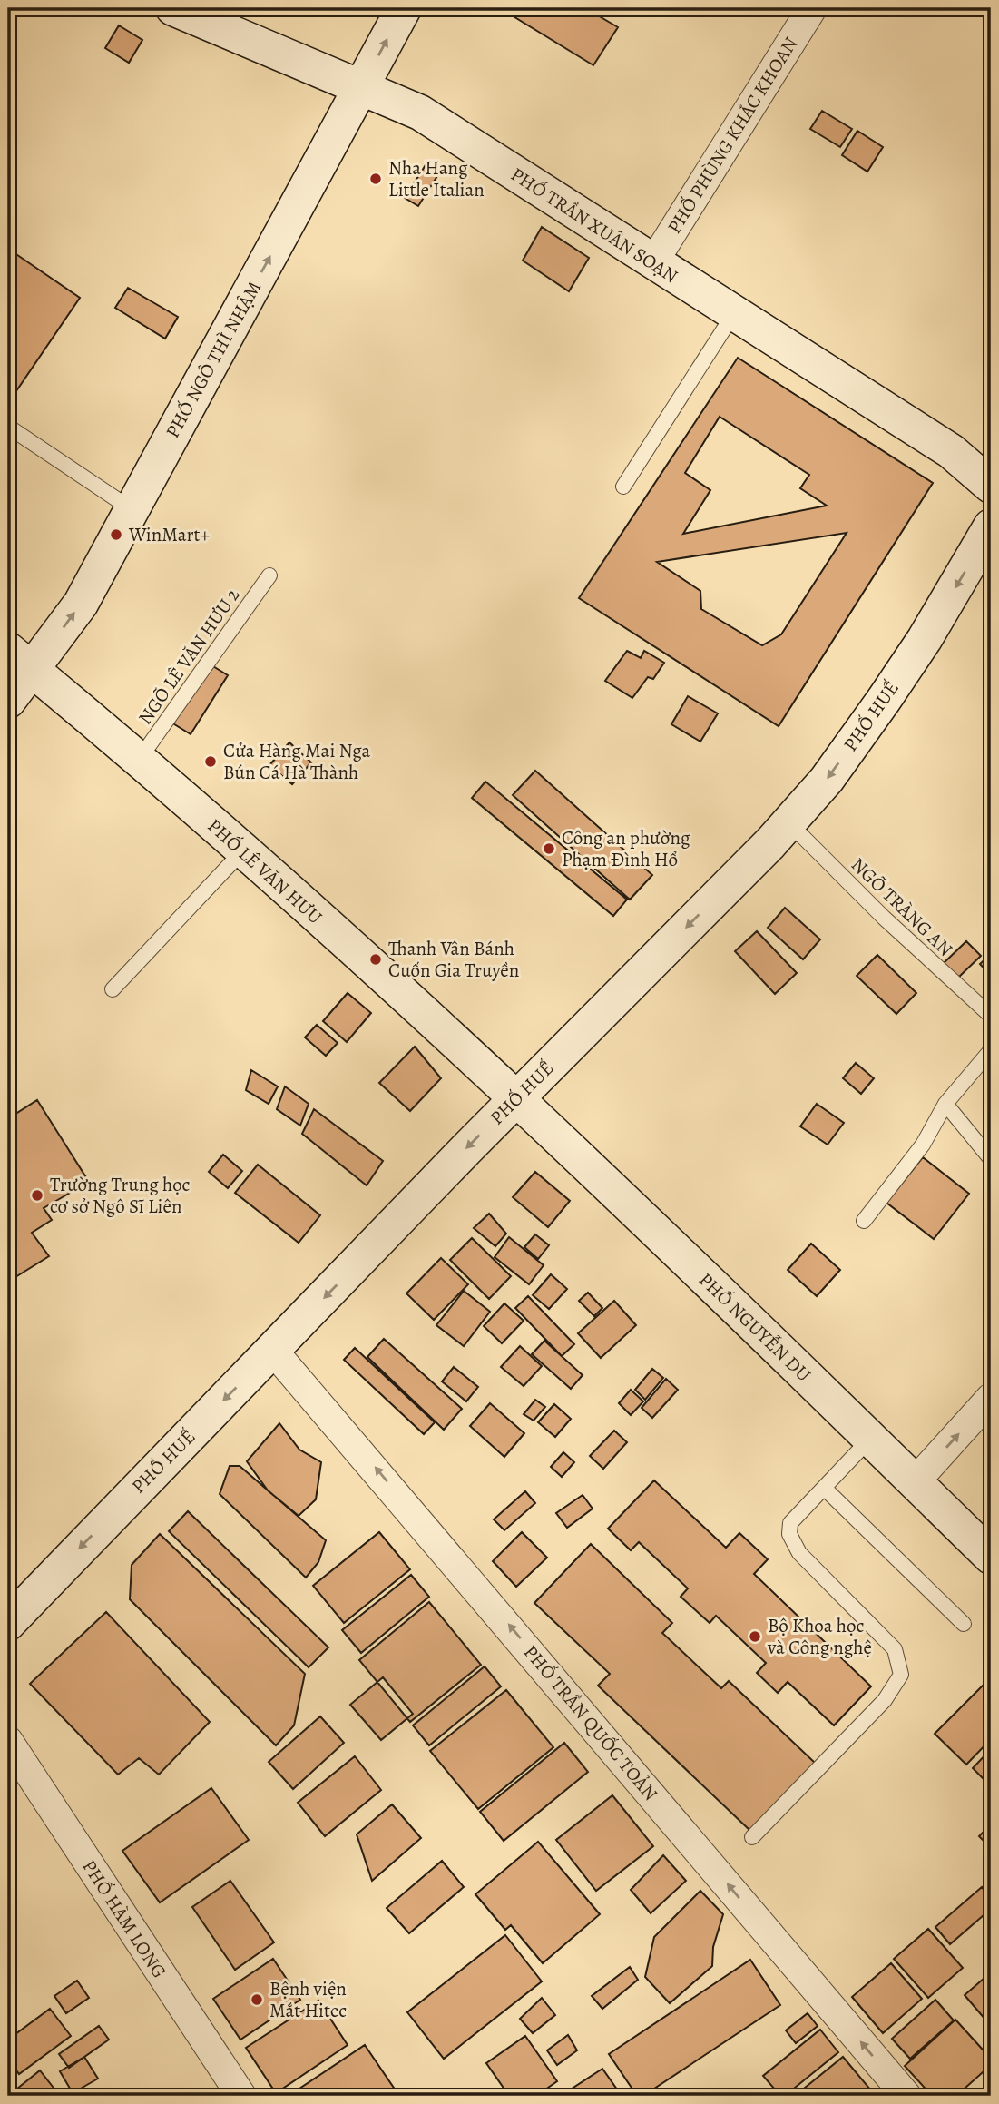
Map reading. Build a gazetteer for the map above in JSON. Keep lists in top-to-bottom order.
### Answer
{
  "streets": {
    "street": [
      "PHỐ PHÙNG KHẮC KHOAN",
      "PHỐ TRẦN XUÂN SOẠN",
      "PHỐ NGÔ THÌ NHẬM",
      "PHỐ HUẾ",
      "PHỐ LÊ VĂN HƯU",
      "PHỐ NGUYỄN DU",
      "PHỐ TRẦN QUỐC TOẢN",
      "PHỐ HÀM LONG"
    ],
    "lane": ["NGÕ LÊ VĂN HƯU 2", "NGÕ TRÀNG AN"]
  },
  "crossings": [
    ["PHỐ PHÙNG KHẮC KHOAN", "PHỐ TRẦN XUÂN SOẠN"],
    ["PHỐ TRẦN XUÂN SOẠN", "PHỐ NGÔ THÌ NHẬM"],
    ["PHỐ NGÔ THÌ NHẬM", "PHỐ LÊ VĂN HƯU"],
    ["NGÕ LÊ VĂN HƯU 2", "PHỐ LÊ VĂN HƯU"],
    ["PHỐ HUẾ", "PHỐ LÊ VĂN HƯU"],
    ["PHỐ HUẾ", "NGÕ TRÀNG AN"],
    ["PHỐ HUẾ", "PHỐ NGUYỄN DU"],
    ["PHỐ HUẾ", "PHỐ TRẦN QUỐC TOẢN"],
    ["PHỐ LÊ VĂN HƯU", "PHỐ NGUYỄN DU"]
  ],
  "one_way": ["PHỐ NGÔ THÌ NHẬM", "PHỐ HUẾ", "PHỐ TRẦN QUỐC TOẢN"],
  "places": [
    "Nha Hang Little Italian",
    "WinMart+",
    "Cửa Hàng Mai Nga Bún Cá Hà Thành",
    "Công an phường Phạm Đình Hổ",
    "Thanh Vân Bánh Cuốn Gia Truyền",
    "Trường Trung học cơ sở Ngô Sĩ Liên",
    "Bộ Khoa học và Công nghệ",
    "Bệnh viện Mắt Hitec"
  ]
}
